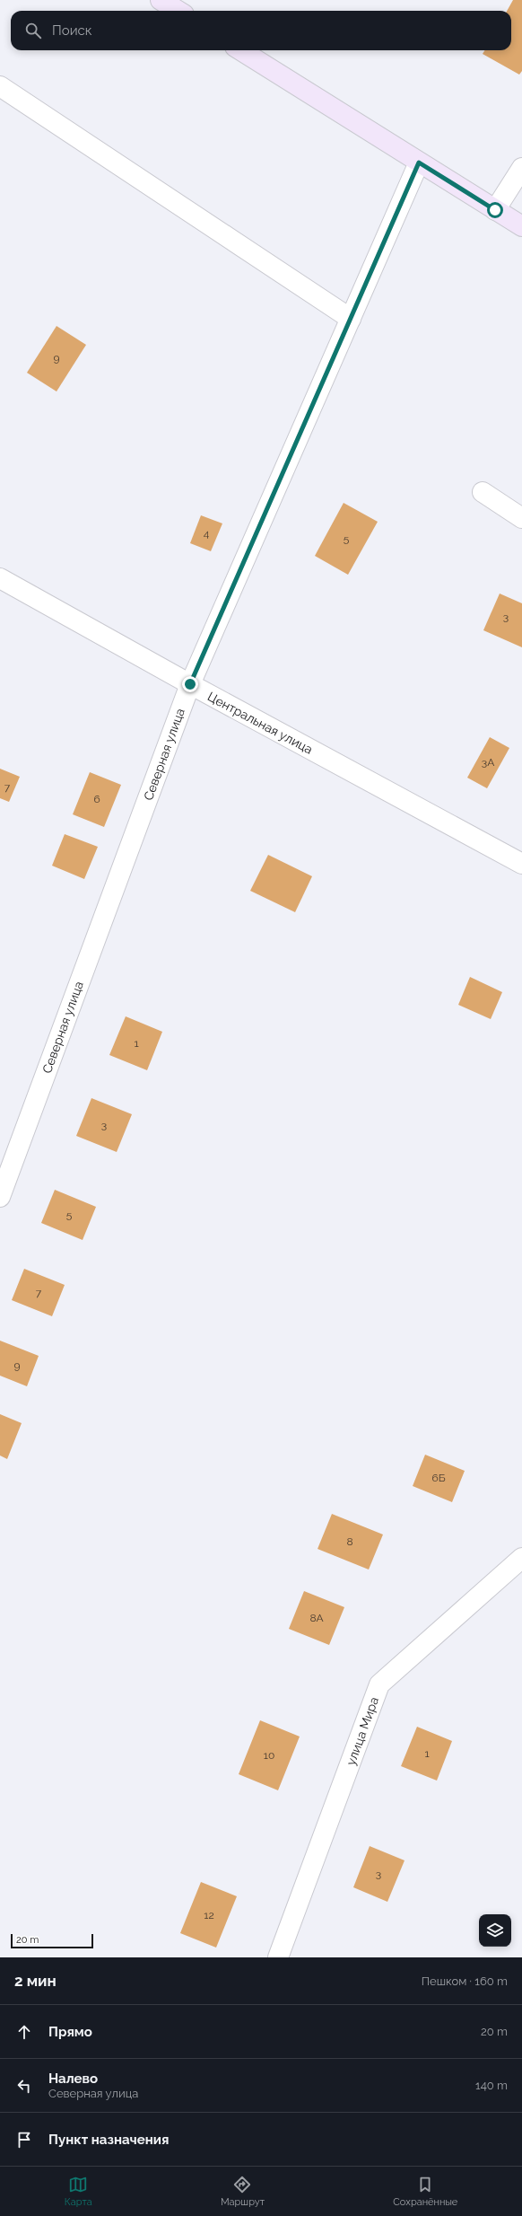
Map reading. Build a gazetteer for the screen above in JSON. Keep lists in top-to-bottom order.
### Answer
{
  "streets": {
    "street": ["Центральная улица", "Северная улица", "улица Мира"]
  },
  "crossings": [
    ["Центральная улица", "Северная улица"]
  ],
  "house_numbers": [
    "9",
    "4",
    "5",
    "3",
    "3А",
    "7",
    "6",
    "1",
    "3",
    "5",
    "7",
    "9",
    "6Б",
    "8",
    "8А",
    "1",
    "10",
    "3",
    "12"
  ],
  "scale_bar": "20 m",
  "page": {
    "search": "Поиск",
    "scale": "20 m",
    "heading": ["2 мин", "Пешком · 160 m"],
    "list": [
      ["Прямо", "20 m"],
      ["Налево", "Северная улица", "140 m"],
      "Пункт назначения"
    ],
    "nav": ["Карта", "Маршрут", "Сохранённые"]
  }
}
